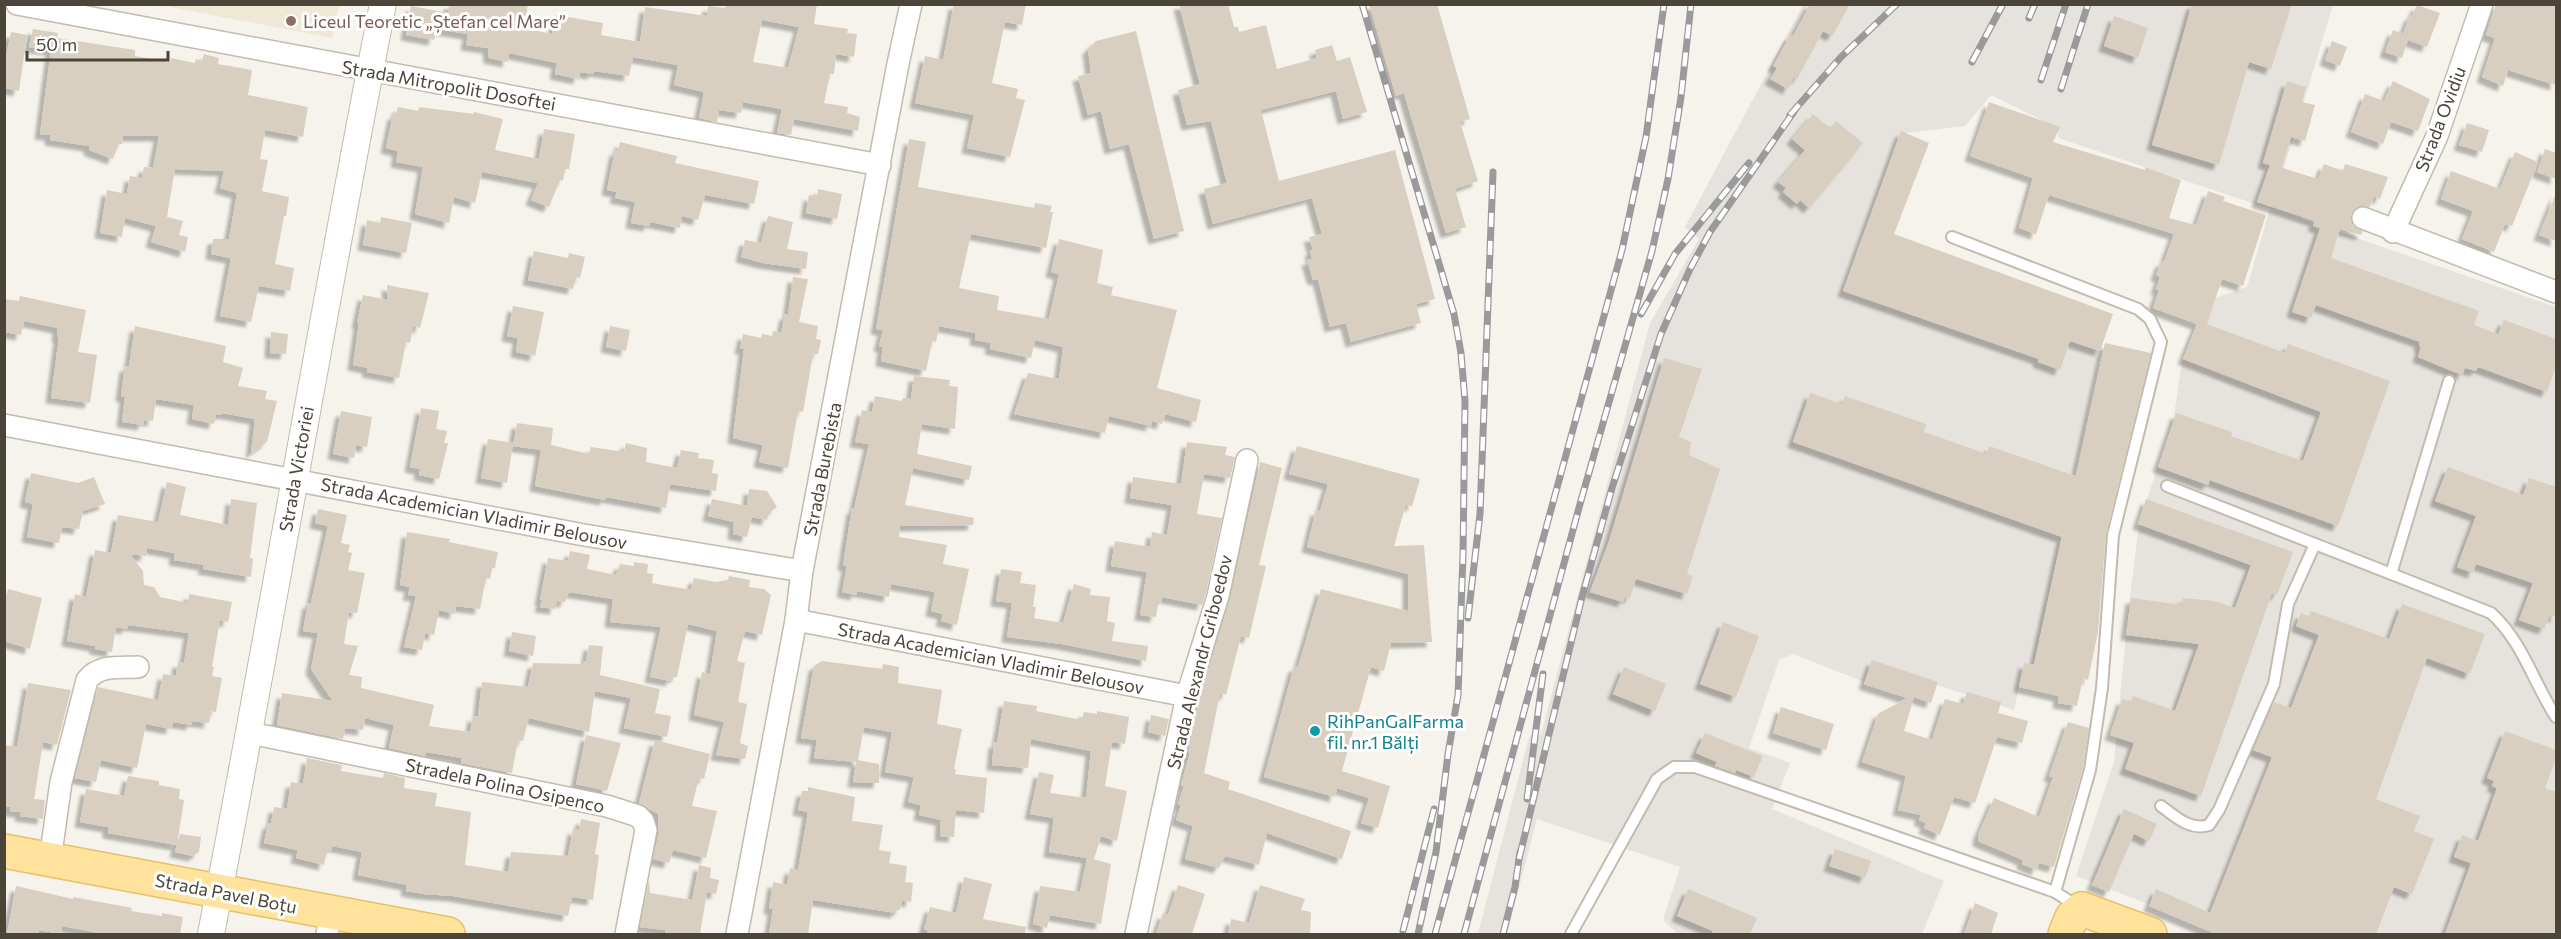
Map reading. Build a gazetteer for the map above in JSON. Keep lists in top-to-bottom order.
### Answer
{
  "streets": {
    "main road": ["Strada Pavel Boțu"],
    "street": [
      "Strada Mitropolit Dosoftei",
      "Strada Ovidiu",
      "Strada Victoriei",
      "Strada Burebista",
      "Strada Academician Vladimir Belousov",
      "Strada Alexandr Griboedov",
      "Stradela Polina Osipenco"
    ]
  },
  "crossings": [
    ["Strada Mitropolit Dosoftei", "Strada Victoriei"],
    ["Strada Mitropolit Dosoftei", "Strada Burebista"],
    ["Strada Victoriei", "Strada Academician Vladimir Belousov"],
    ["Strada Victoriei", "Stradela Polina Osipenco"],
    ["Strada Victoriei", "Strada Pavel Boțu"],
    ["Strada Burebista", "Strada Academician Vladimir Belousov"],
    ["Strada Academician Vladimir Belousov", "Strada Alexandr Griboedov"]
  ],
  "places": ["Liceul Teoretic „Ștefan cel Mare”", "RihPanGalFarma fil. nr.1 Bălți"],
  "scale_bar": "50 m"
}
